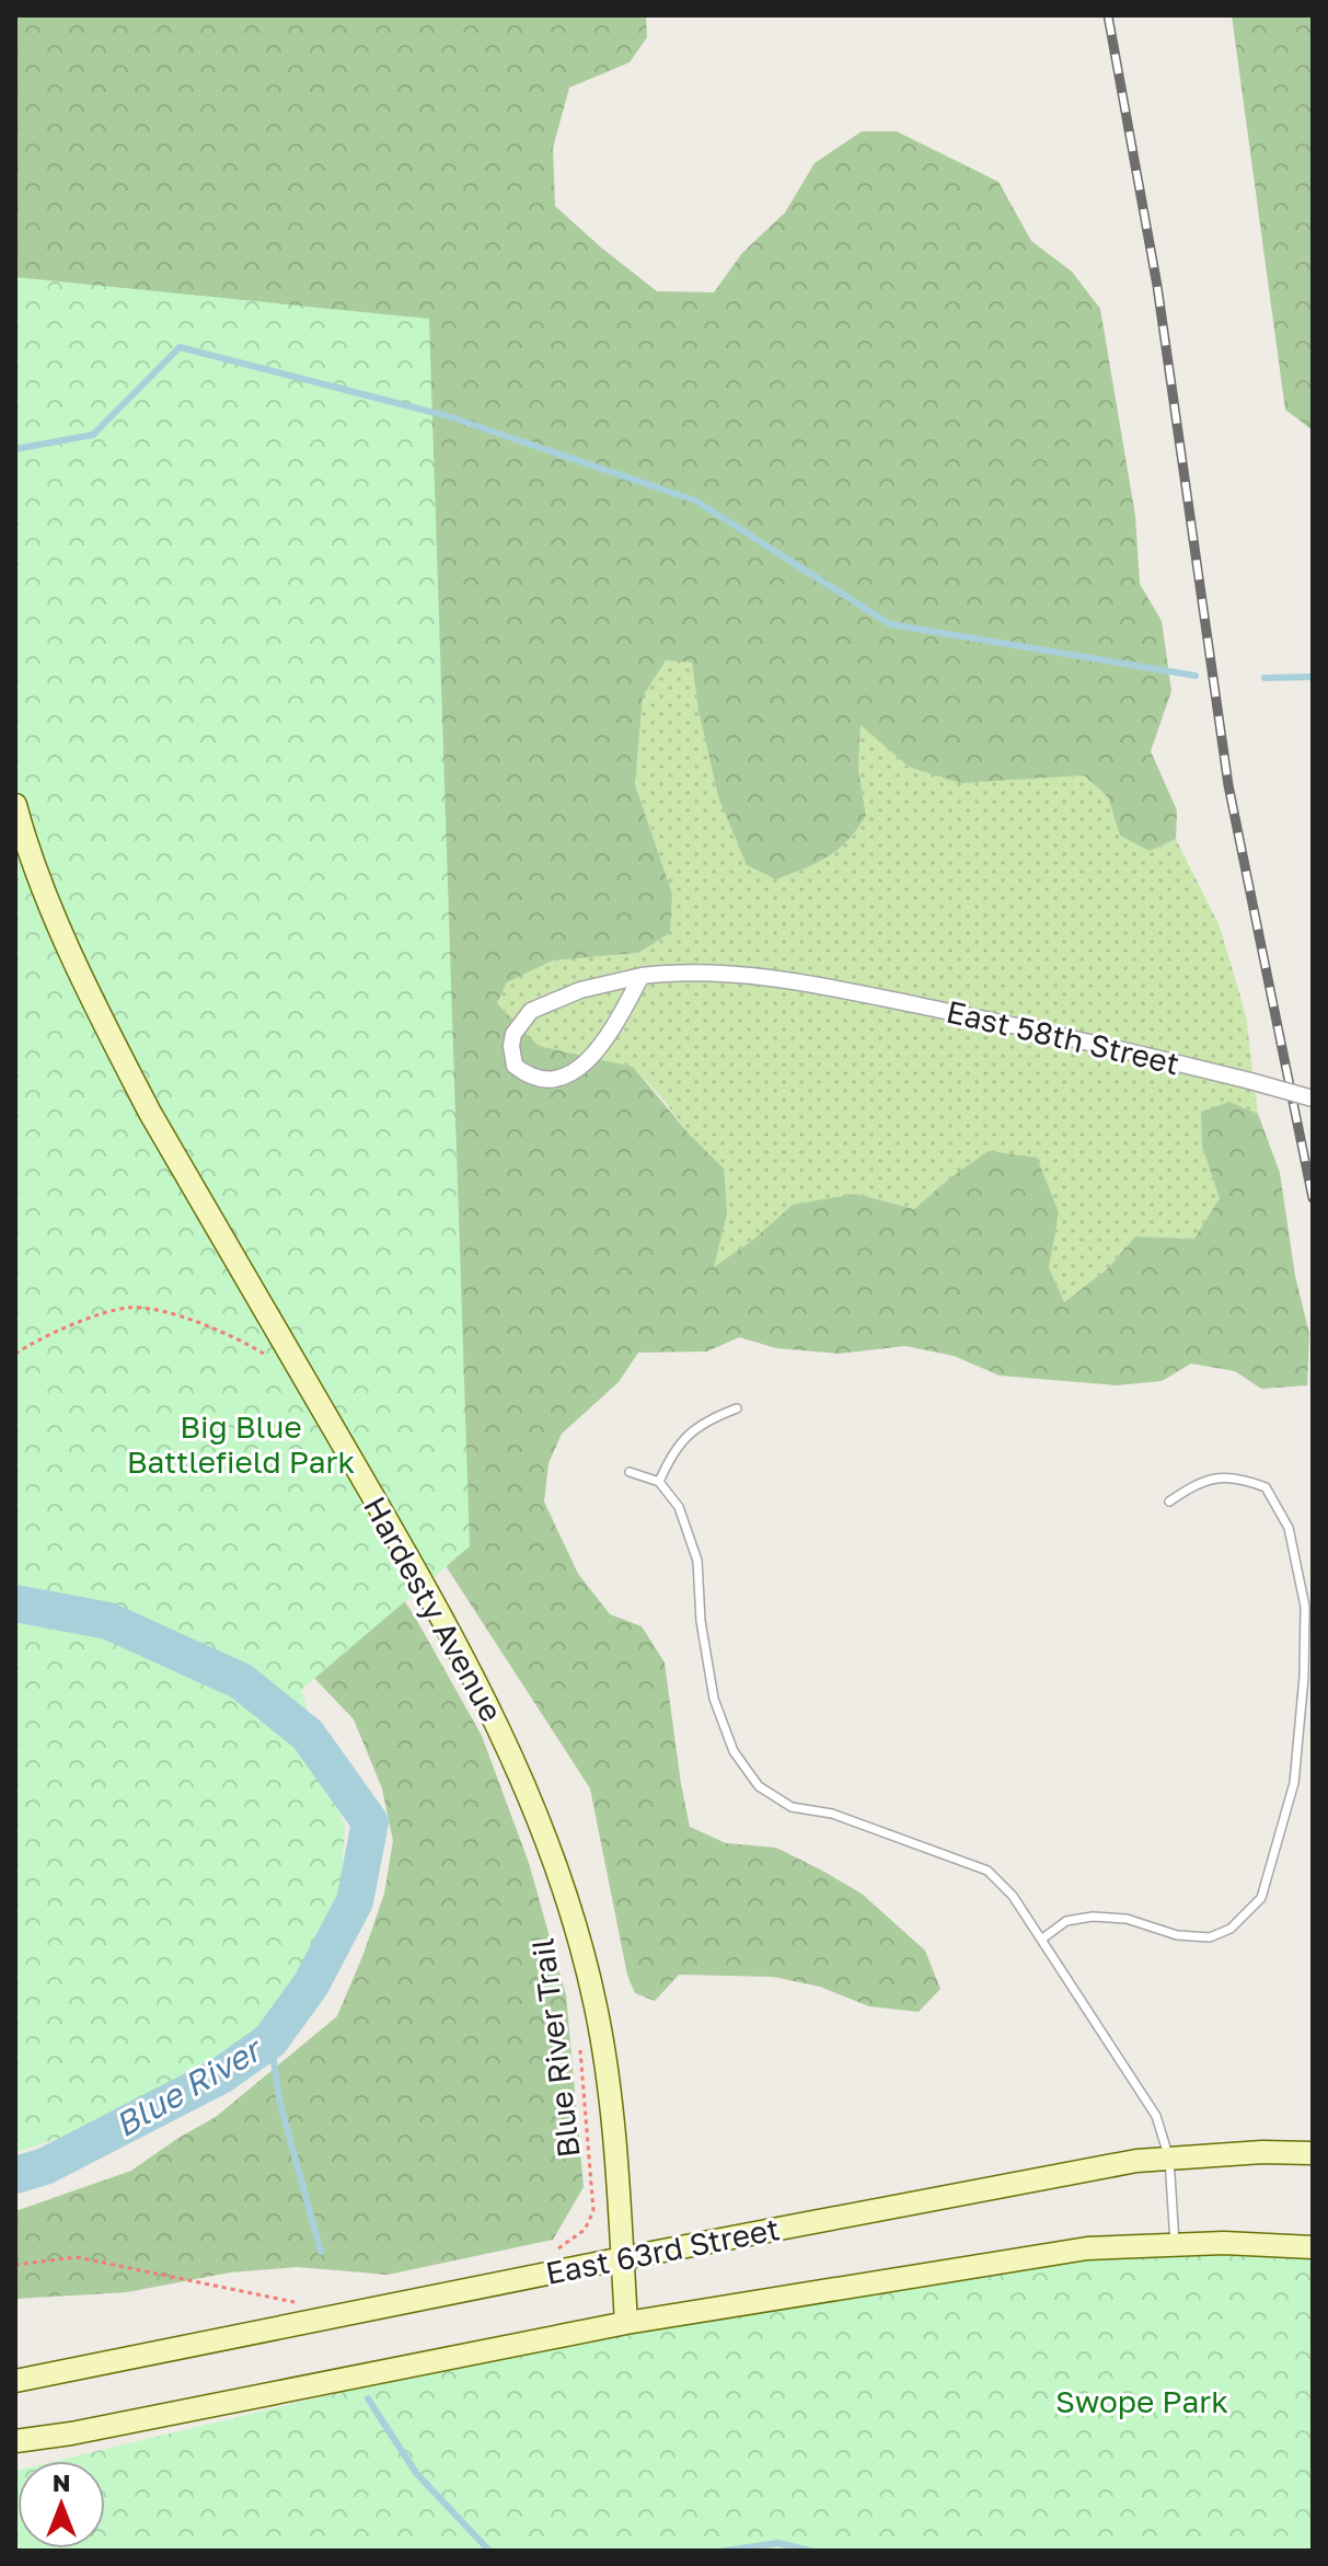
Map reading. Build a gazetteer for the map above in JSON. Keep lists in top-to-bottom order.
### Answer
{
  "streets": {
    "main road": ["Hardesty Avenue", "East 63rd Street"],
    "street": ["East 58th Street"],
    "path": ["Blue River Trail"]
  },
  "crossings": [
    ["Hardesty Avenue", "East 63rd Street"]
  ],
  "water": ["Blue River"],
  "parks": ["Big Blue Battlefield Park", "Swope Park"],
  "north": "top"
}
